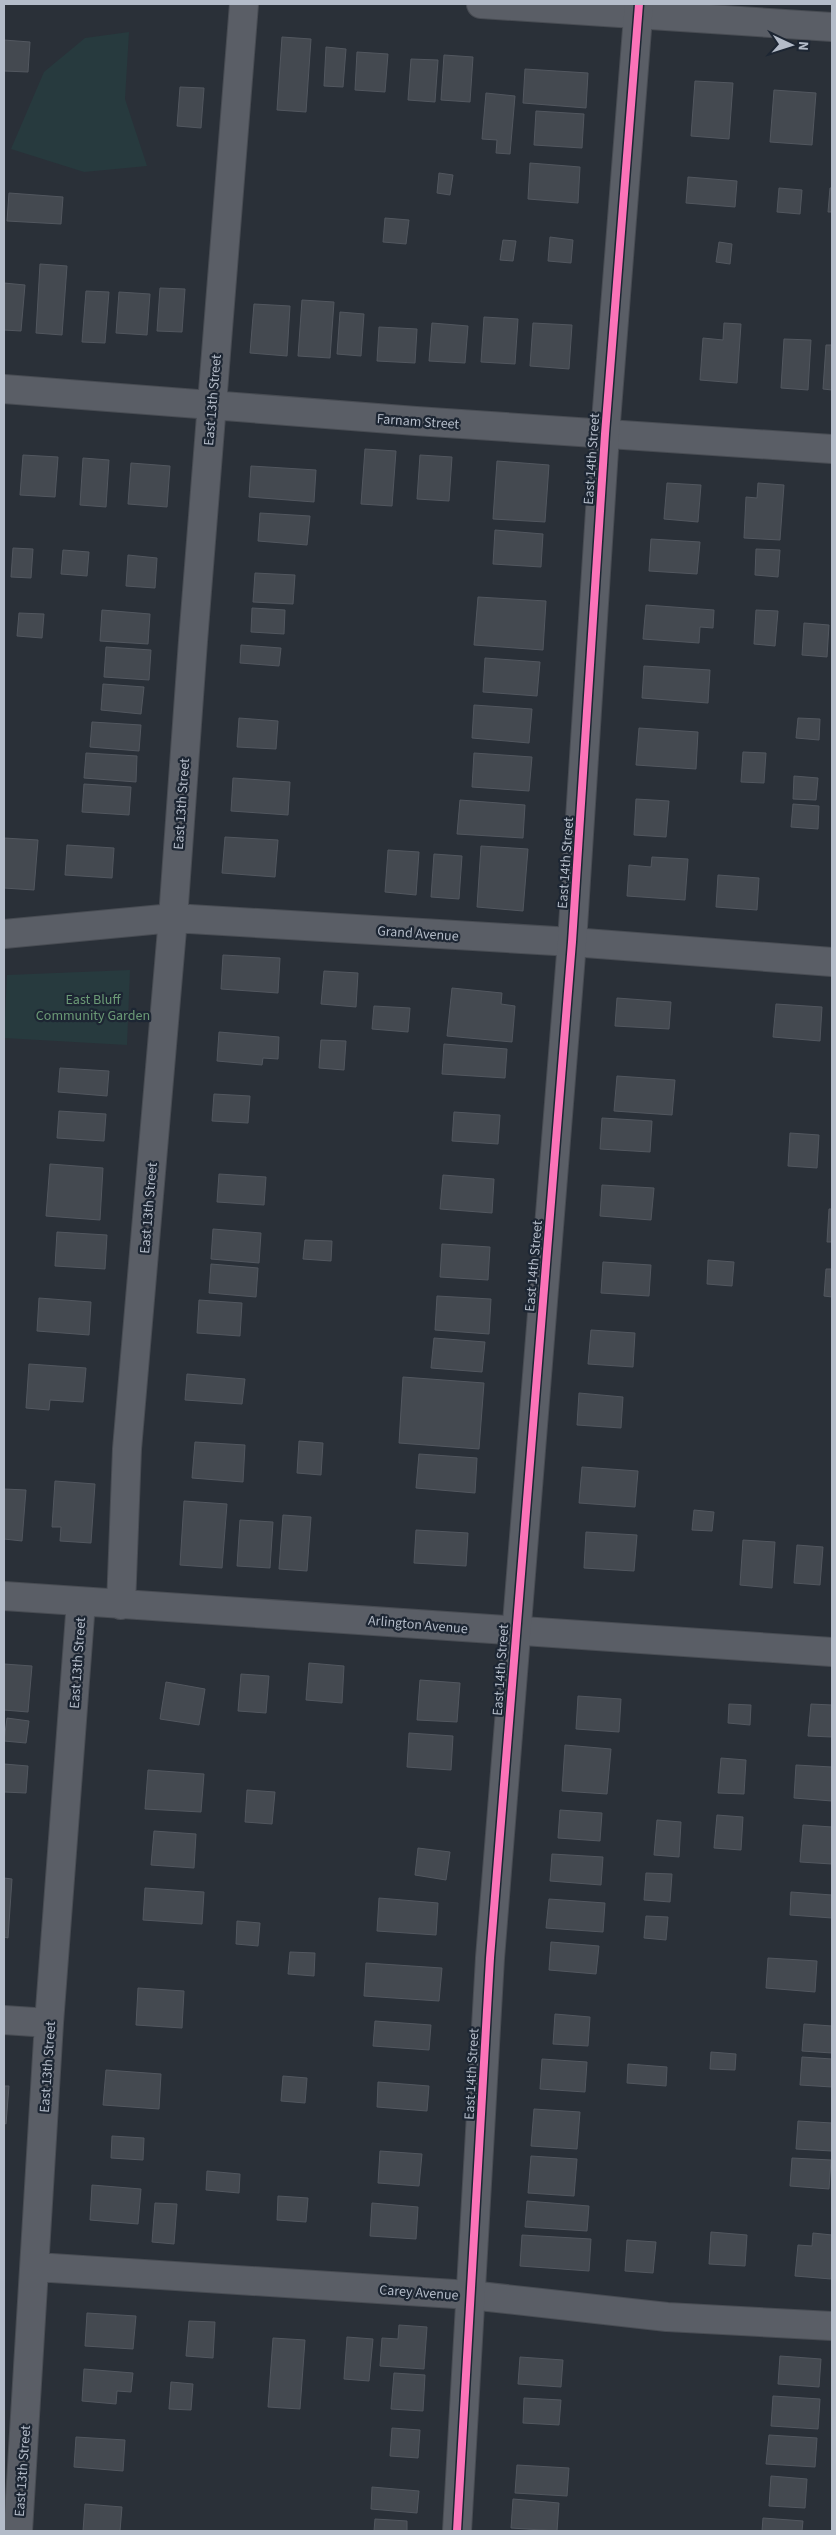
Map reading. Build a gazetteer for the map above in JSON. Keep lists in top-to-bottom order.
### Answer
{
  "streets": {
    "street": [
      "East 13th Street",
      "Farnam Street",
      "East 14th Street",
      "Grand Avenue",
      "Arlington Avenue",
      "Carey Avenue"
    ]
  },
  "crossings": [
    ["East 13th Street", "Farnam Street"],
    ["East 13th Street", "Grand Avenue"],
    ["East 13th Street", "Arlington Avenue"],
    ["East 13th Street", "Carey Avenue"],
    ["Farnam Street", "East 14th Street"],
    ["East 14th Street", "Grand Avenue"],
    ["East 14th Street", "Arlington Avenue"],
    ["East 14th Street", "Carey Avenue"]
  ],
  "parks": ["East Bluff Community Garden"],
  "north": "right"
}
